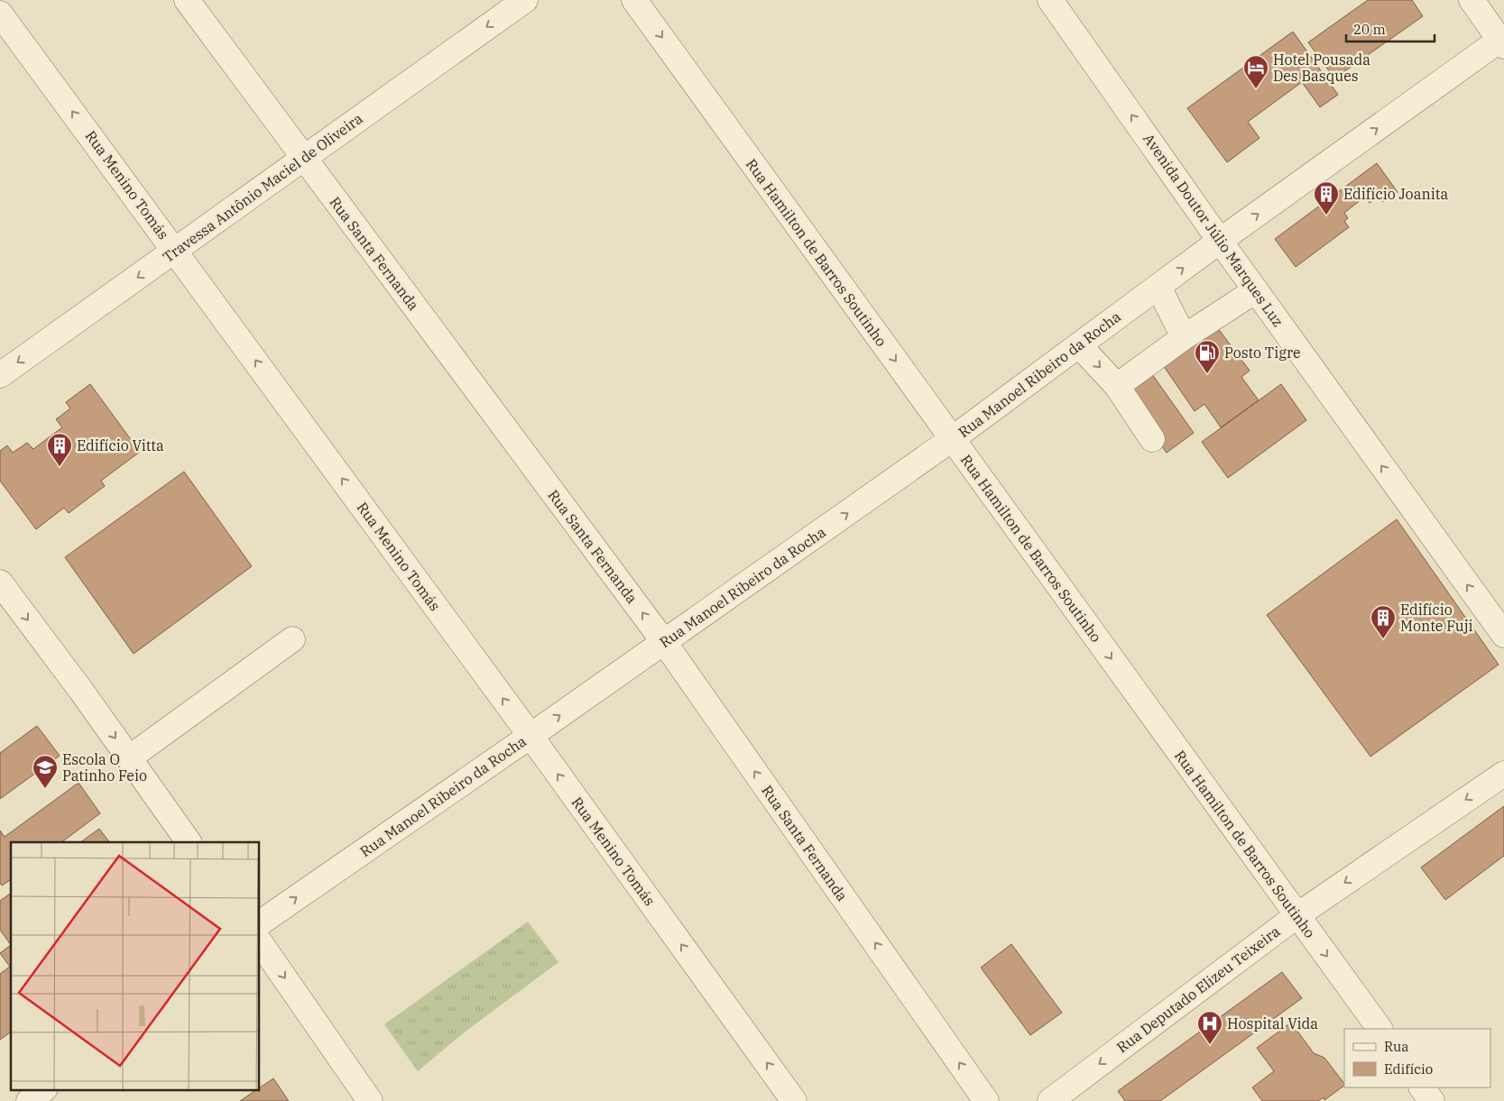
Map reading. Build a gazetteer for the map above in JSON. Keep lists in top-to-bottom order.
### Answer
{
  "streets": {
    "street": [
      "Rua Menino Tomás",
      "Travessa Antônio Maciel de Oliveira",
      "Avenida Doutor Júlio Marques Luz",
      "Rua Hamilton de Barros Soutinho",
      "Rua Santa Fernanda",
      "Rua Manoel Ribeiro da Rocha",
      "Rua Deputado Elizeu Teixeira"
    ]
  },
  "crossings": [
    ["Rua Menino Tomás", "Travessa Antônio Maciel de Oliveira"],
    ["Rua Menino Tomás", "Rua Manoel Ribeiro da Rocha"],
    ["Travessa Antônio Maciel de Oliveira", "Rua Santa Fernanda"],
    ["Avenida Doutor Júlio Marques Luz", "Rua Manoel Ribeiro da Rocha"],
    ["Rua Hamilton de Barros Soutinho", "Rua Manoel Ribeiro da Rocha"],
    ["Rua Hamilton de Barros Soutinho", "Rua Deputado Elizeu Teixeira"],
    ["Rua Santa Fernanda", "Rua Manoel Ribeiro da Rocha"]
  ],
  "one_way": [
    "Rua Menino Tomás",
    "Travessa Antônio Maciel de Oliveira",
    "Avenida Doutor Júlio Marques Luz",
    "Rua Hamilton de Barros Soutinho",
    "Rua Santa Fernanda",
    "Rua Manoel Ribeiro da Rocha",
    "Rua Deputado Elizeu Teixeira"
  ],
  "places": {
    "hotel": ["Hotel Pousada Des Basques"],
    "building": ["Edifício Joanita", "Edifício Vitta", "Edifício Monte Fuji"],
    "fuel station": ["Posto Tigre"],
    "school or university": ["Escola O Patinho Feio"],
    "hospital": ["Hospital Vida"]
  },
  "legend": ["Rua", "Edifício"],
  "scale_bar": "20 m"
}
